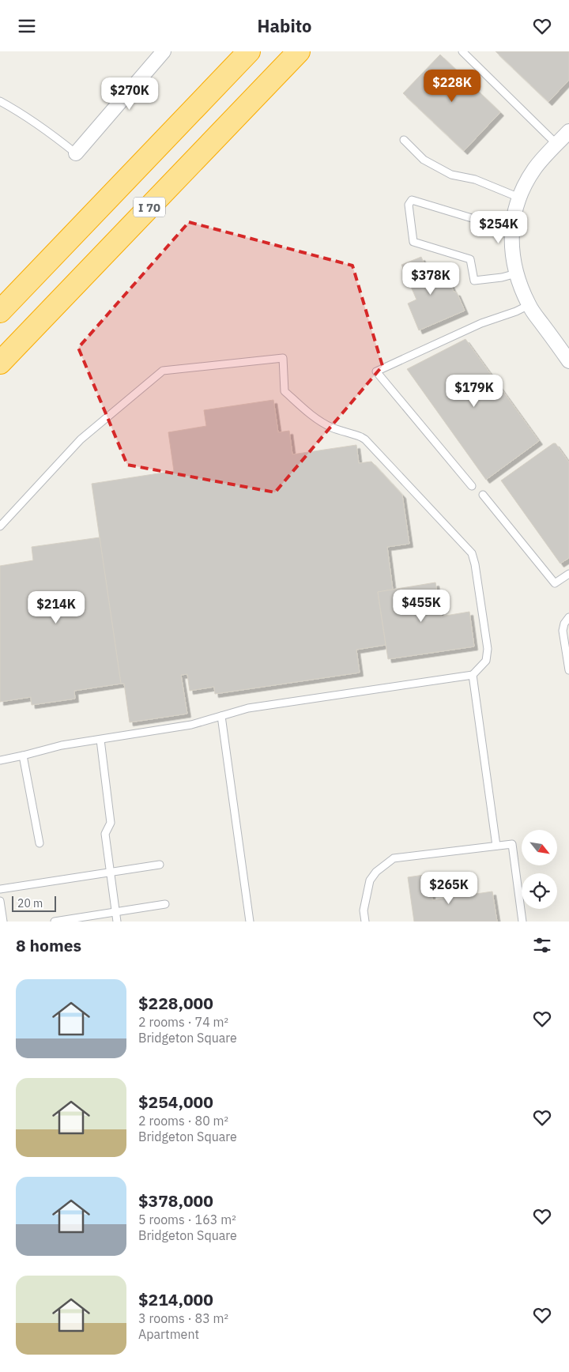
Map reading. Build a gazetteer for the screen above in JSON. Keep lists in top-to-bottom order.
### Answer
{
  "streets": {
    "highway": ["I 70"]
  },
  "scale_bar": "20 m",
  "north": "bottom right",
  "page": {
    "header": "Habito",
    "price": [
      "$228K",
      "$270K",
      "$254K",
      "$378K",
      "$179K",
      "$455K",
      "$214K",
      "$265K"
    ],
    "scale": "20 m",
    "heading": "8 homes",
    "list": [
      {
        "name": "$228,000",
        "note": "2 rooms · 74 m² · Bridgeton Square"
      },
      {
        "name": "$254,000",
        "note": "2 rooms · 80 m² · Bridgeton Square"
      },
      {
        "name": "$378,000",
        "note": "5 rooms · 163 m² · Bridgeton Square"
      },
      {
        "name": "$214,000",
        "note": "3 rooms · 83 m² · Apartment"
      }
    ]
  }
}
